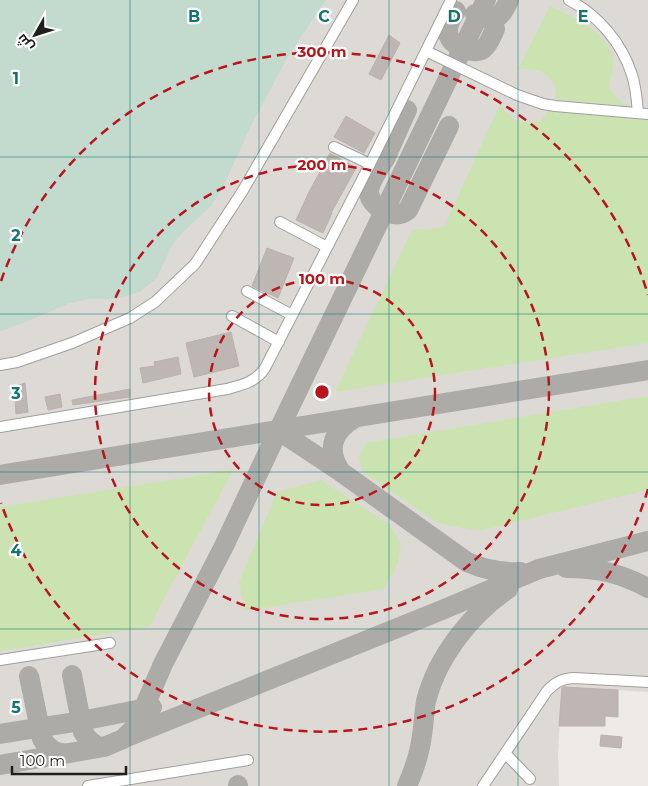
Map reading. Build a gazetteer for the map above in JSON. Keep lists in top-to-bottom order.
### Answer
{
  "scale_bar": "100 m",
  "north": "bottom left",
  "grid": {
    "columns": [
      "B",
      "C",
      "D",
      "E"
    ],
    "rows": [
      "1",
      "2",
      "3",
      "4",
      "5"
    ]
  },
  "rings": ["300 m", "200 m", "100 m"]
}
